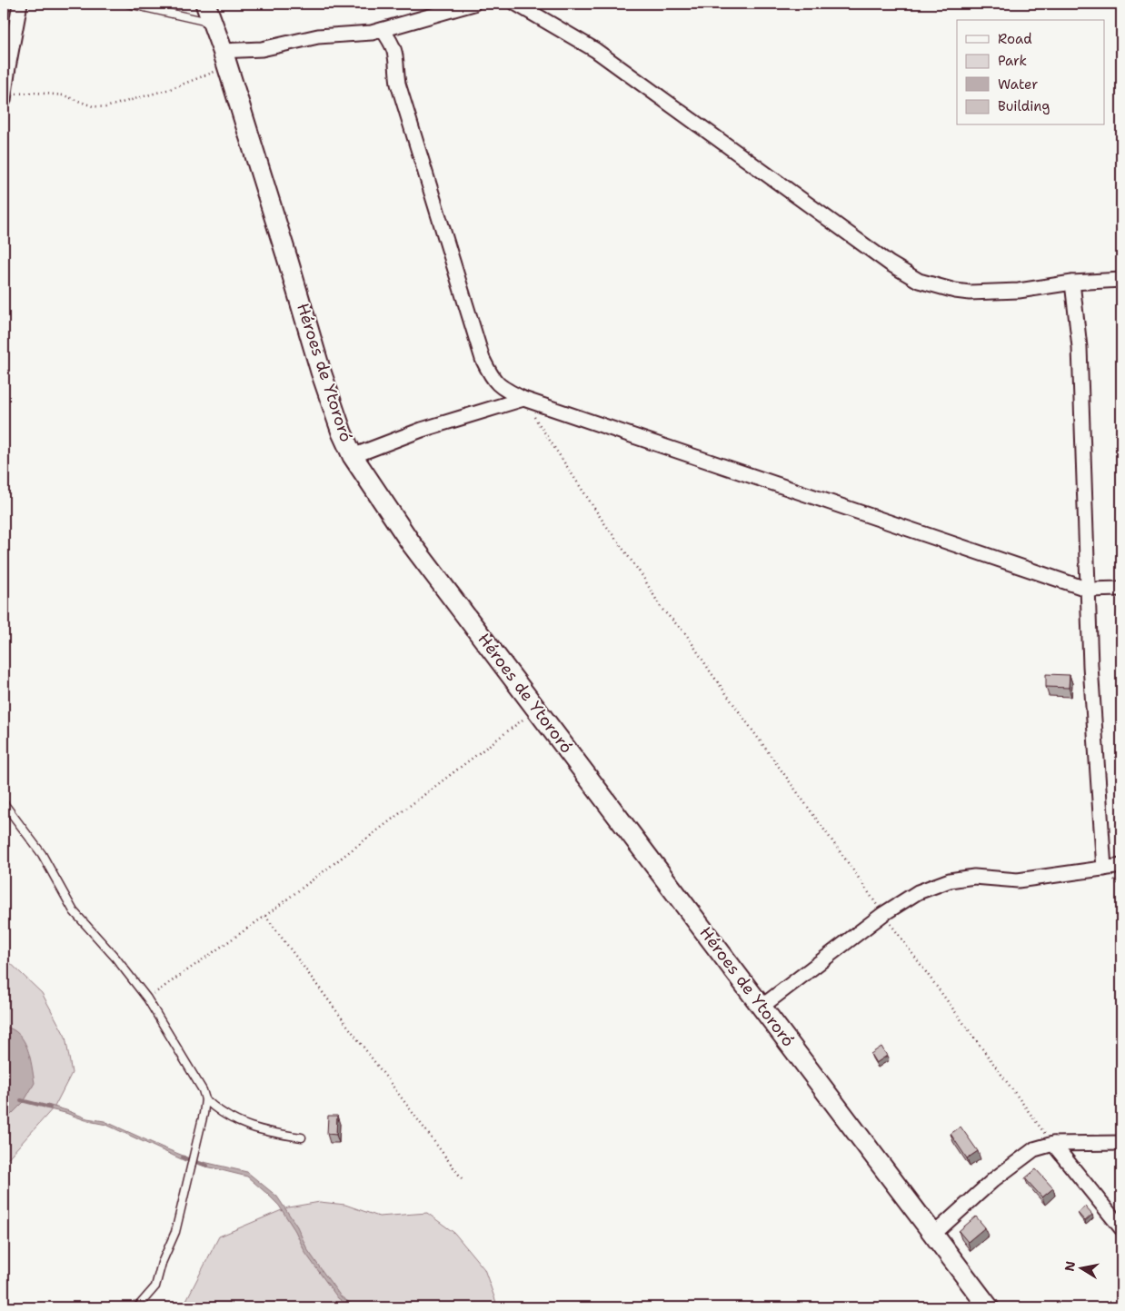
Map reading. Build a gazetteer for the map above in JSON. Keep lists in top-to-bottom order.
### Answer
{
  "streets": {
    "main road": ["Héroes de Ytororó"]
  },
  "legend": [
    "Road",
    "Park",
    "Water",
    "Building"
  ],
  "north": "left"
}
